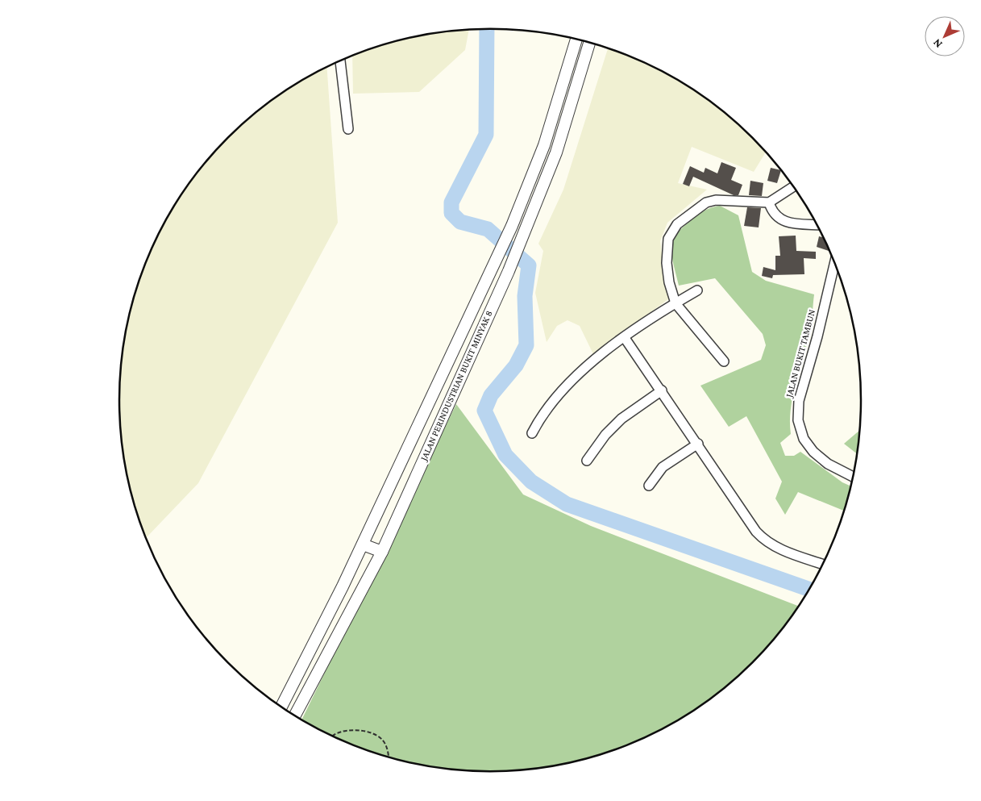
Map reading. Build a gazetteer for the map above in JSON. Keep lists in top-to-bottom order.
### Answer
{
  "streets": {
    "street": ["JALAN BUKIT TAMBUN", "JALAN PERINDUSTRIAN BUKIT MINYAK 8"]
  },
  "north": "bottom left"
}
